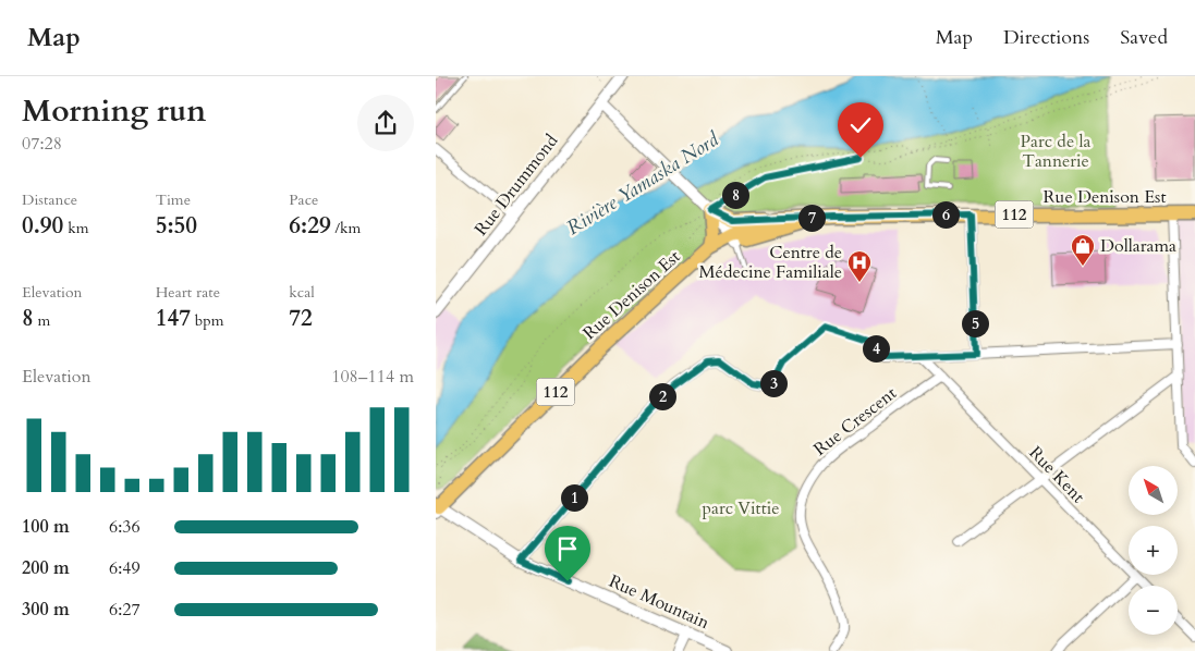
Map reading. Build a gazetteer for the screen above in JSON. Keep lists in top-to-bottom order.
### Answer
{
  "streets": {
    "main road": ["Rue Denison Est", "112"],
    "street": [
      "Rue Drummond",
      "Rue Crescent",
      "Rue Kent",
      "Rue Mountain"
    ]
  },
  "crossings": [
    ["Rue Denison Est", "Rue Mountain"],
    ["Rue Crescent", "Rue Kent"]
  ],
  "water": ["Rivière Yamaska Nord"],
  "parks": ["Parc de la Tannerie", "parc Vittie"],
  "places": {
    "shop": ["Dollarama"],
    "hospital": ["Centre de Médecine Familiale"]
  },
  "north": "top left",
  "page": {
    "header": "Map",
    "nav": ["Map", "Directions", "Saved"],
    "heading": ["Morning run", "07:28"],
    "stats": [
      ["Distance", "0.90 km"],
      ["Time", "5:50"],
      ["Pace", "6:29 /km"],
      ["Elevation", "8 m"],
      ["Heart rate", "147 bpm"],
      ["kcal", "72"]
    ],
    "pins": [
      "8",
      "6",
      "7",
      "5",
      "4",
      "3",
      "2",
      "1"
    ],
    "chart": ["Elevation", "108–114 m"],
    "map_buttons": ["+", "−"],
    "list": [
      {
        "name": "100 m",
        "note": "6:36"
      },
      {
        "name": "200 m",
        "note": "6:49"
      },
      {
        "name": "300 m",
        "note": "6:27"
      }
    ]
  }
}
